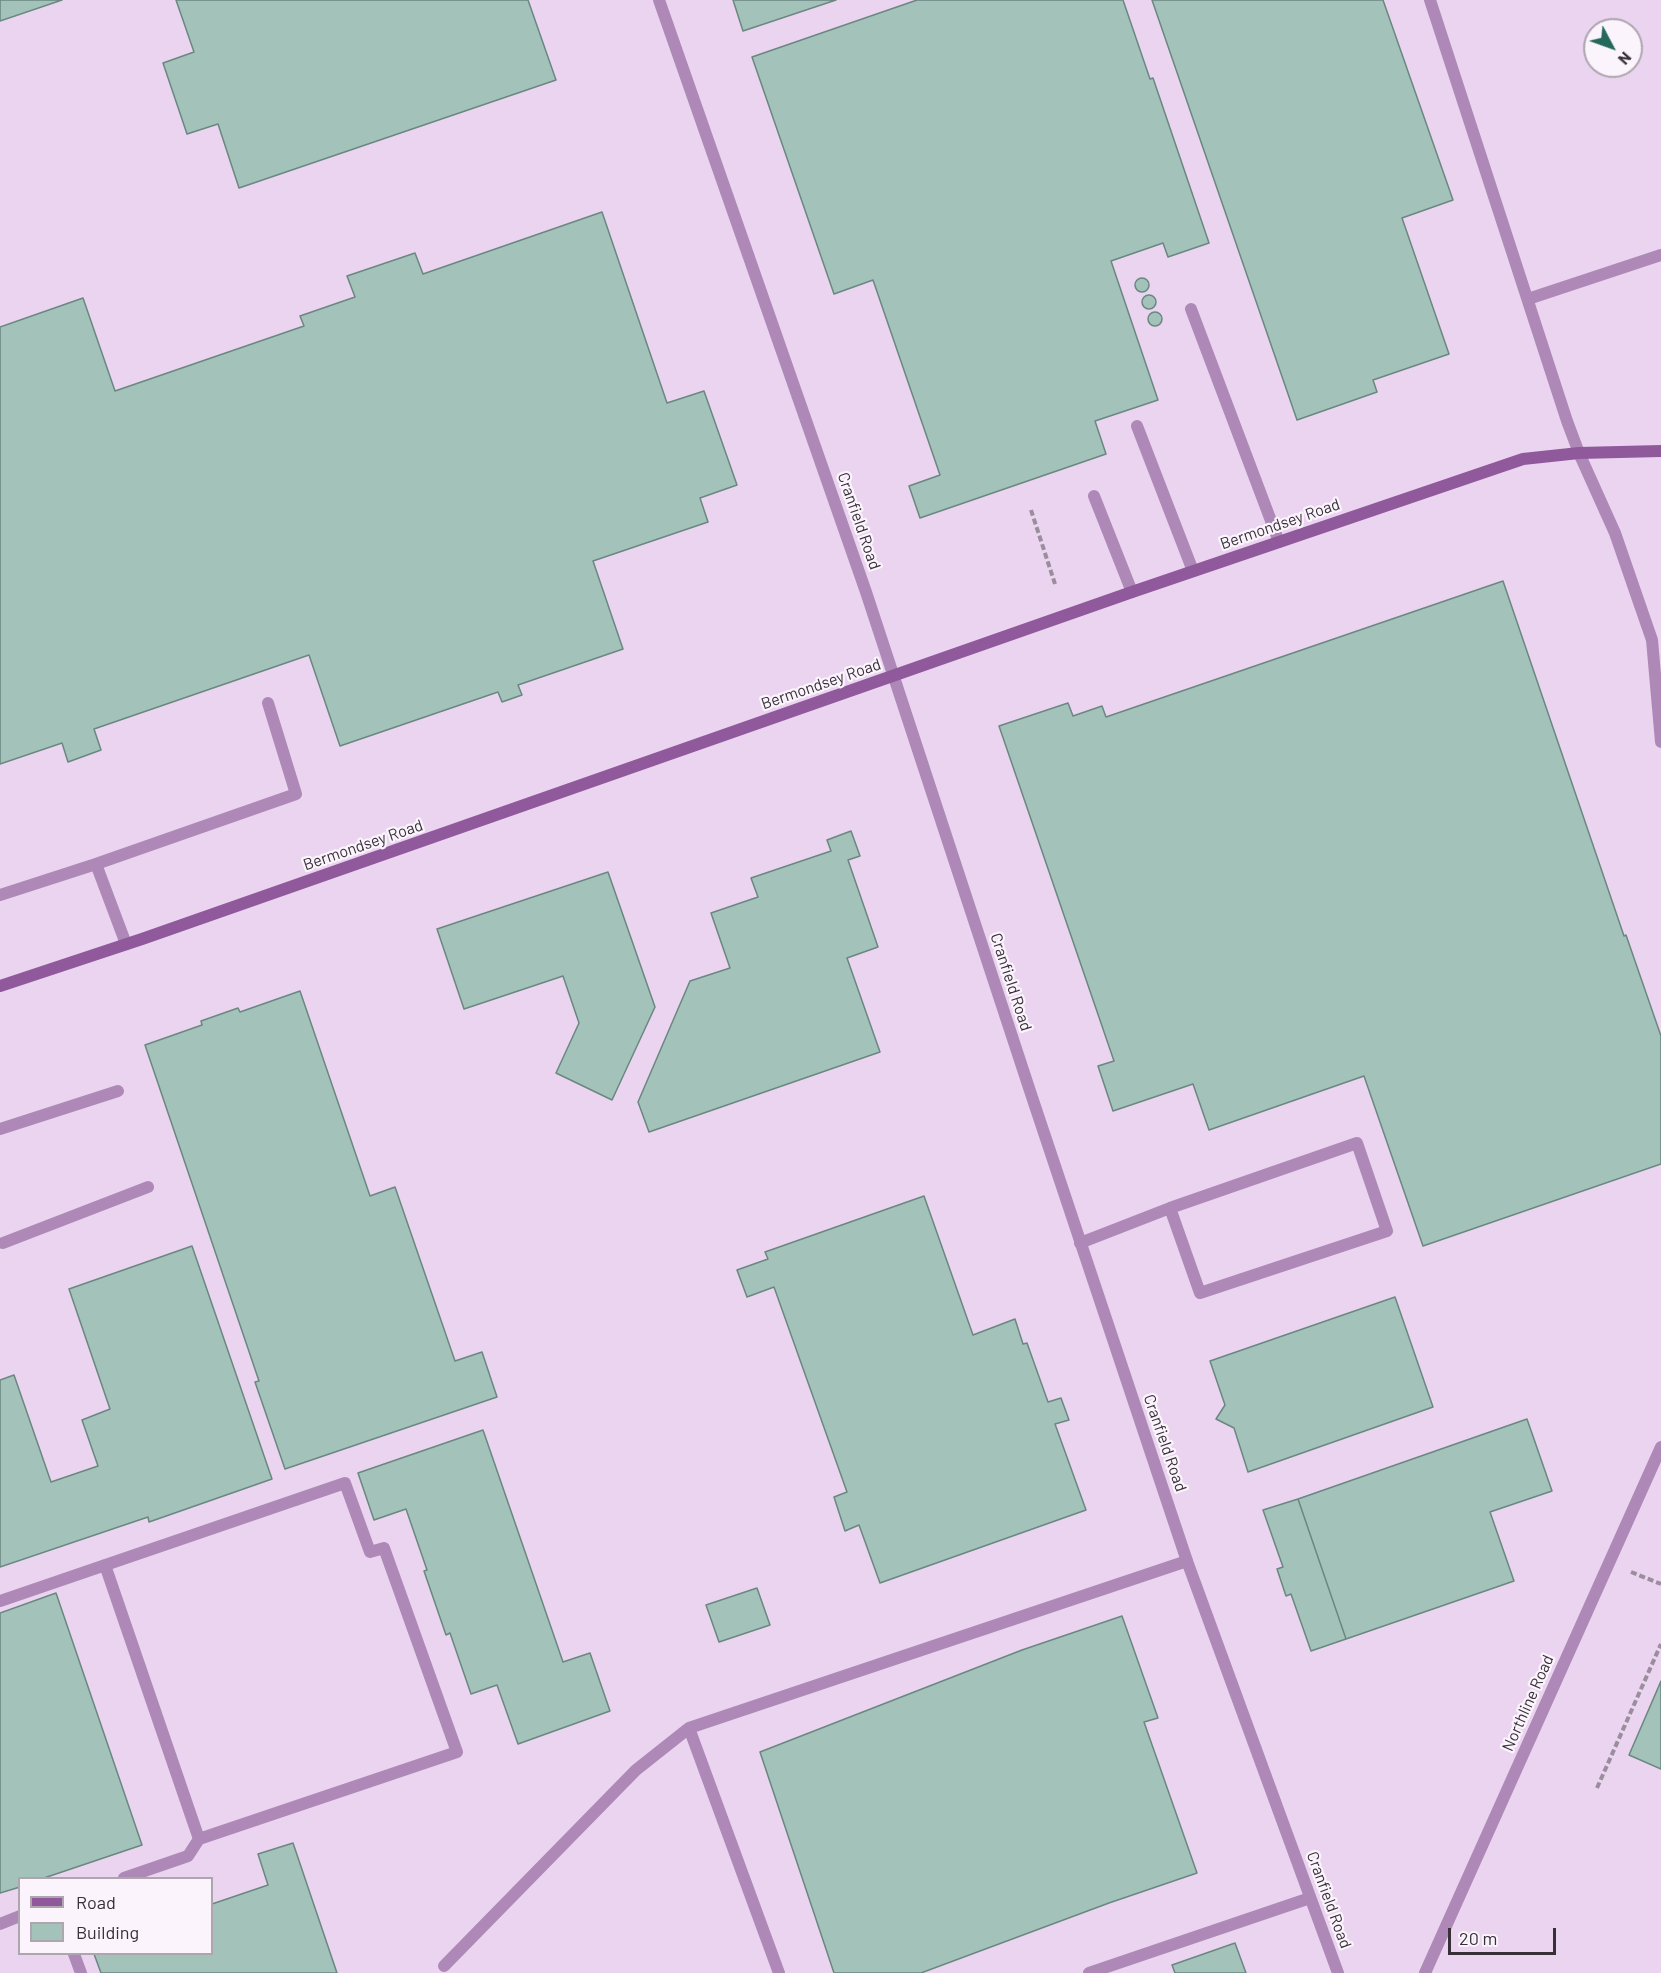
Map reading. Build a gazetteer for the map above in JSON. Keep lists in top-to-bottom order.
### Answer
{
  "streets": {
    "street": ["Cranfield Road", "Bermondsey Road", "Northline Road"]
  },
  "crossings": [
    ["Cranfield Road", "Bermondsey Road"]
  ],
  "legend": ["Road", "Building"],
  "scale_bar": "20 m",
  "north": "bottom right"
}
